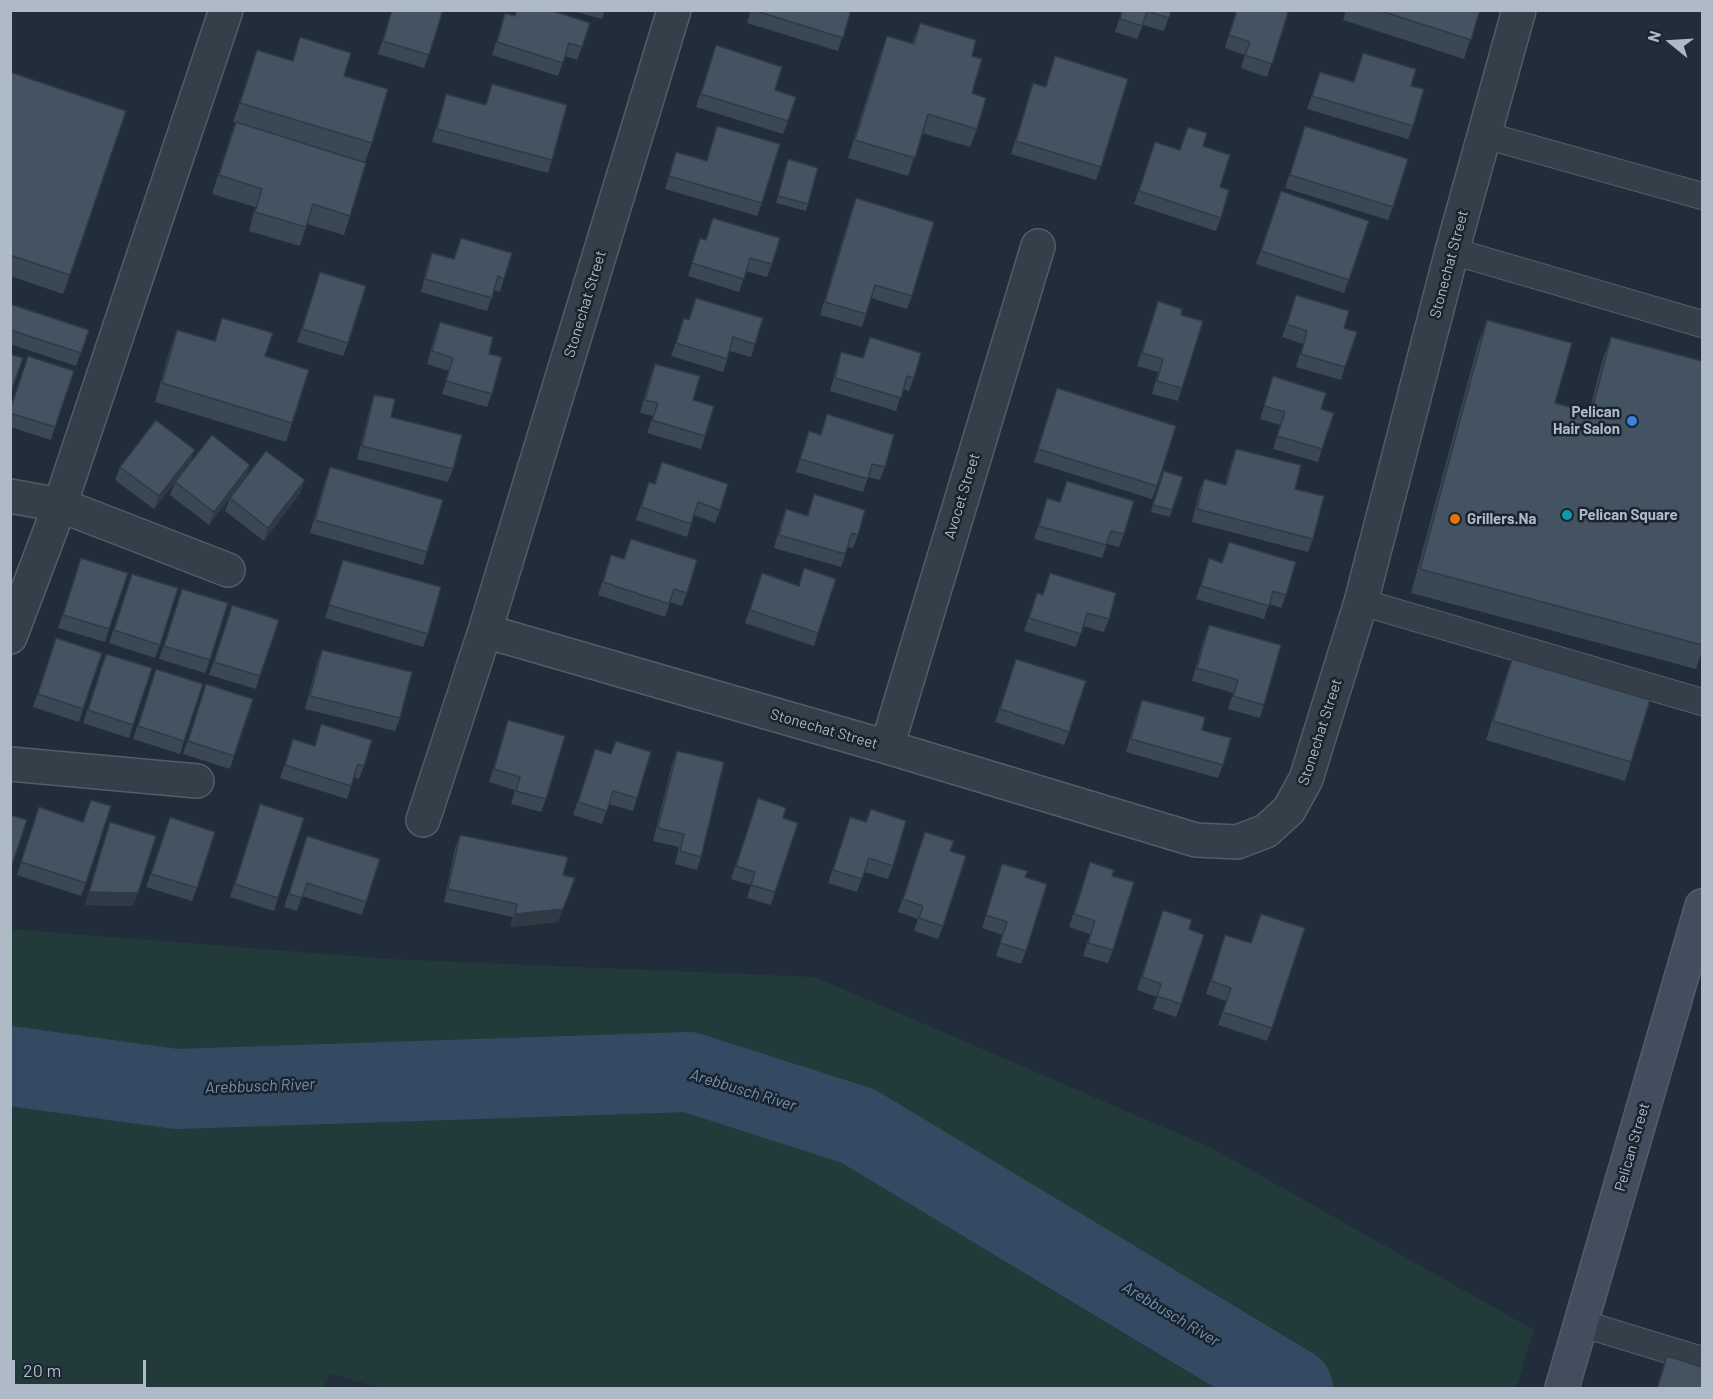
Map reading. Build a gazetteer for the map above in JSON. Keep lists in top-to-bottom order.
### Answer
{
  "streets": {
    "street": ["Stonechat Street", "Avocet Street", "Pelican Street"]
  },
  "crossings": [
    ["Stonechat Street", "Avocet Street"]
  ],
  "water": ["Arebbusch River"],
  "places": ["Pelican Hair Salon", "Pelican Square", "Grillers.Na"],
  "scale_bar": "20 m",
  "north": "left"
}
